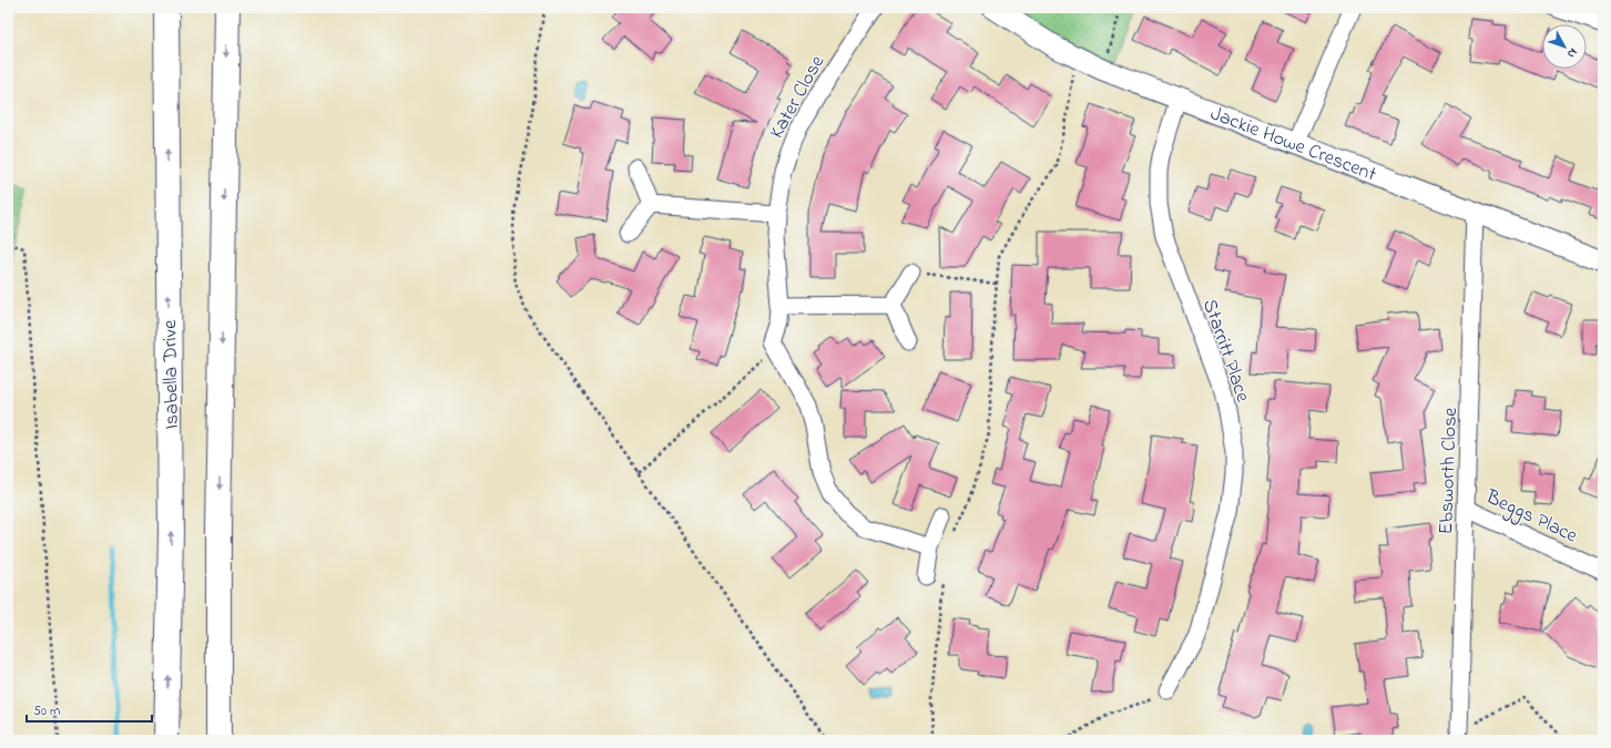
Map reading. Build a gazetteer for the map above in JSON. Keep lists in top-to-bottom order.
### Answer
{
  "streets": {
    "main road": ["Isabella Drive"],
    "street": [
      "Kater Close",
      "Jackie Howe Crescent",
      "Starritt Place",
      "Ebsworth Close",
      "Beggs Place"
    ]
  },
  "crossings": [
    ["Jackie Howe Crescent", "Starritt Place"],
    ["Jackie Howe Crescent", "Ebsworth Close"],
    ["Ebsworth Close", "Beggs Place"]
  ],
  "scale_bar": "50 m",
  "north": "bottom right"
}
